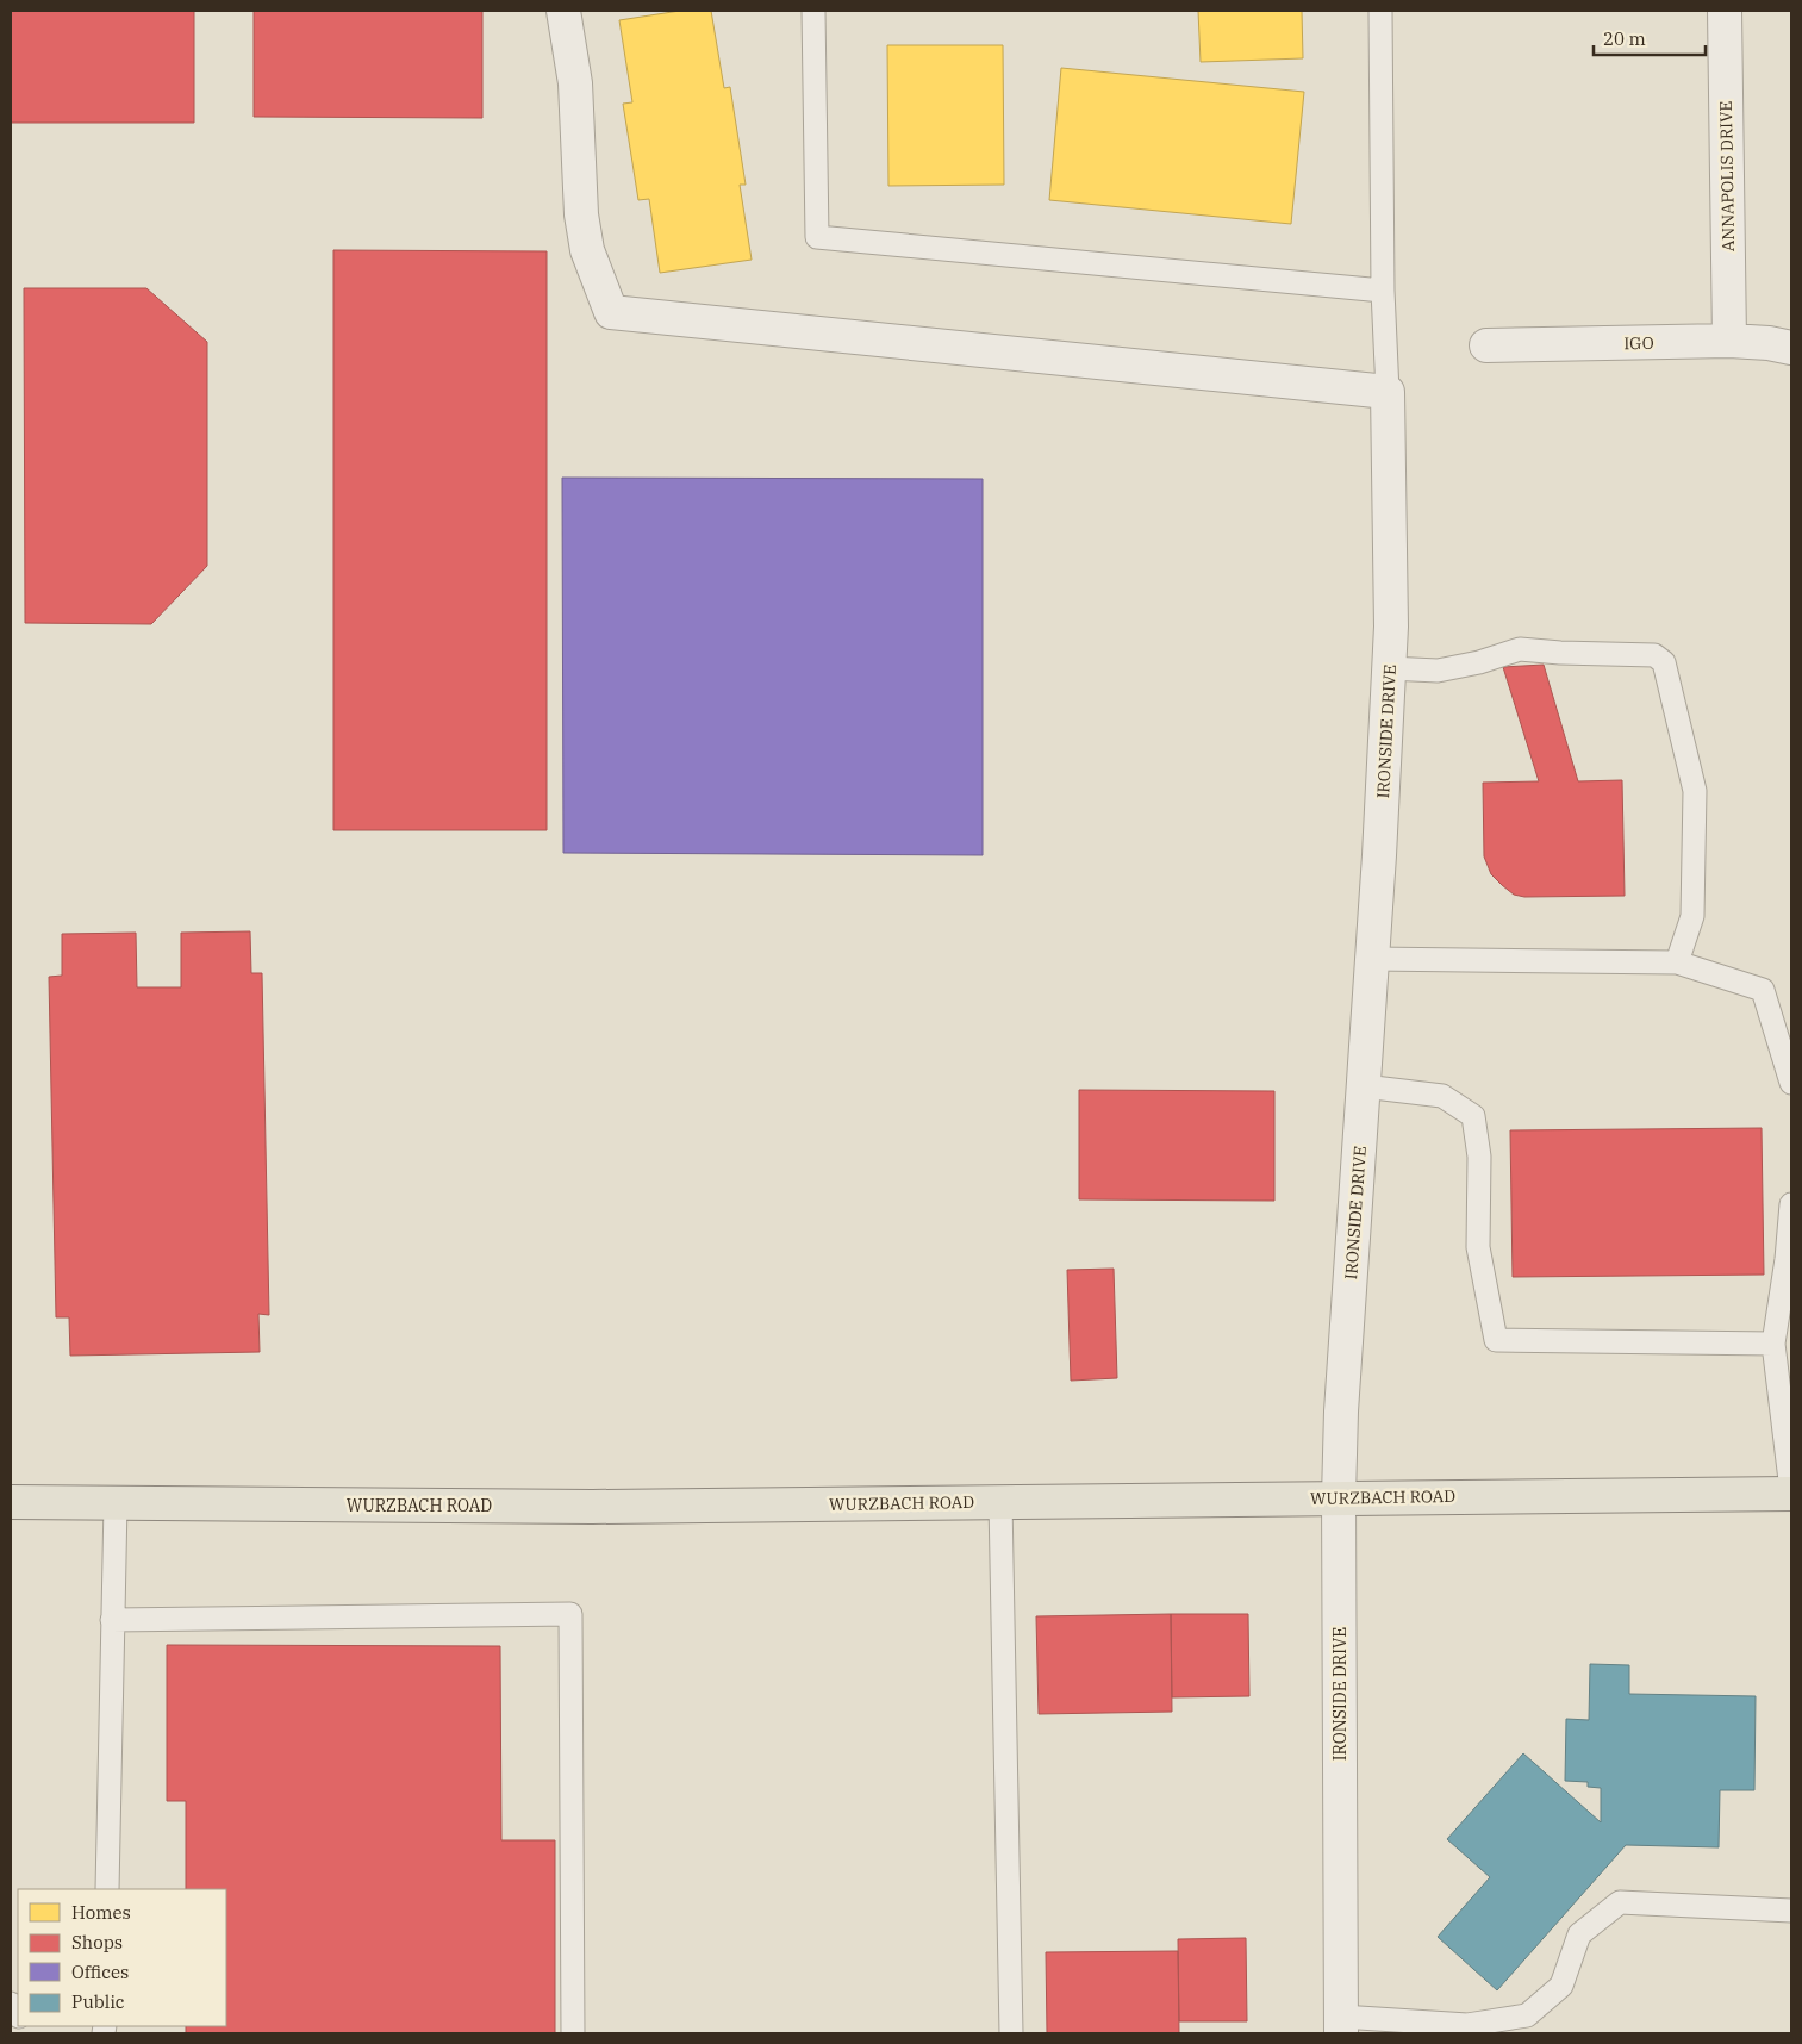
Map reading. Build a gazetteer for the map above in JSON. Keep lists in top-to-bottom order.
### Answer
{
  "streets": {
    "main road": ["WURZBACH ROAD"],
    "street": ["ANNAPOLIS DRIVE", "IGO", "IRONSIDE DRIVE"]
  },
  "crossings": [
    ["ANNAPOLIS DRIVE", "IGO"],
    ["IRONSIDE DRIVE", "WURZBACH ROAD"]
  ],
  "legend": [
    "Homes",
    "Shops",
    "Offices",
    "Public"
  ],
  "scale_bar": "20 m"
}
